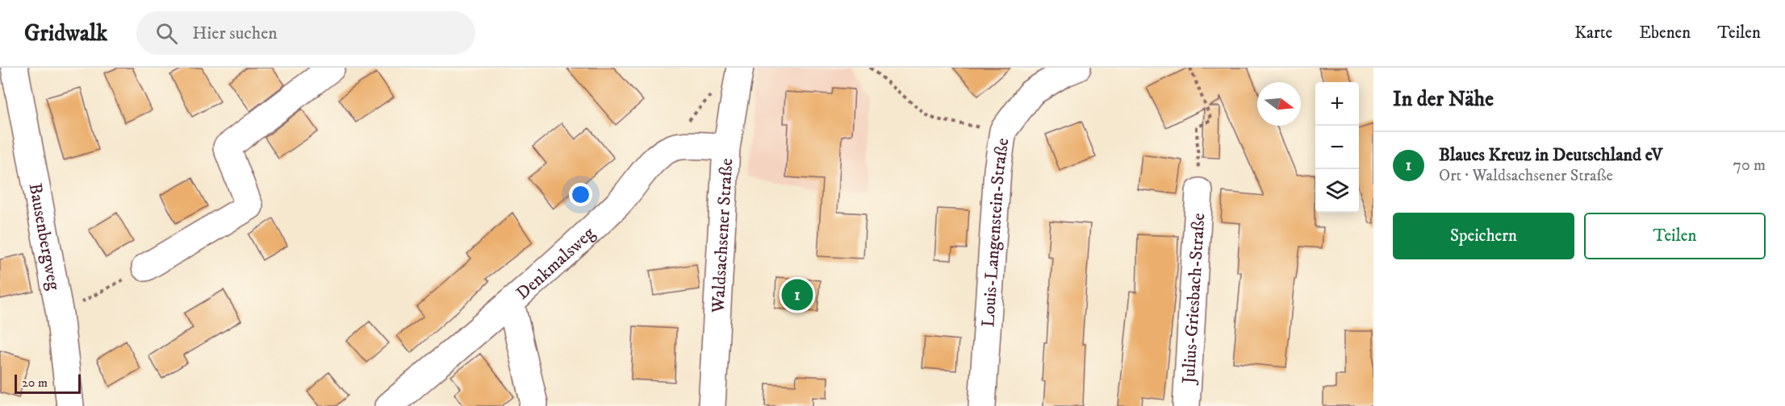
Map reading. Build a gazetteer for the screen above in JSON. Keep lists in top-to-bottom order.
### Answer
{
  "streets": {
    "street": [
      "Louis-Langenstein-Straße",
      "Waldsachsener Straße",
      "Bausenbergweg",
      "Denkmalsweg",
      "Julius-Griesbach-Straße"
    ]
  },
  "crossings": [
    ["Waldsachsener Straße", "Denkmalsweg"]
  ],
  "scale_bar": "20 m",
  "north": "right",
  "page": {
    "header": "Gridwalk",
    "search": "Hier suchen",
    "nav": ["Karte", "Ebenen", "Teilen"],
    "heading": "In der Nähe",
    "map_buttons": ["+", "−"],
    "list": [
      {
        "mark": "1",
        "name": "Blaues Kreuz in Deutschland eV",
        "note": "Ort · Waldsachsener Straße",
        "value": "70 m"
      }
    ],
    "buttons": ["Speichern", "Teilen"],
    "pins": "1",
    "scale": "20 m"
  }
}
